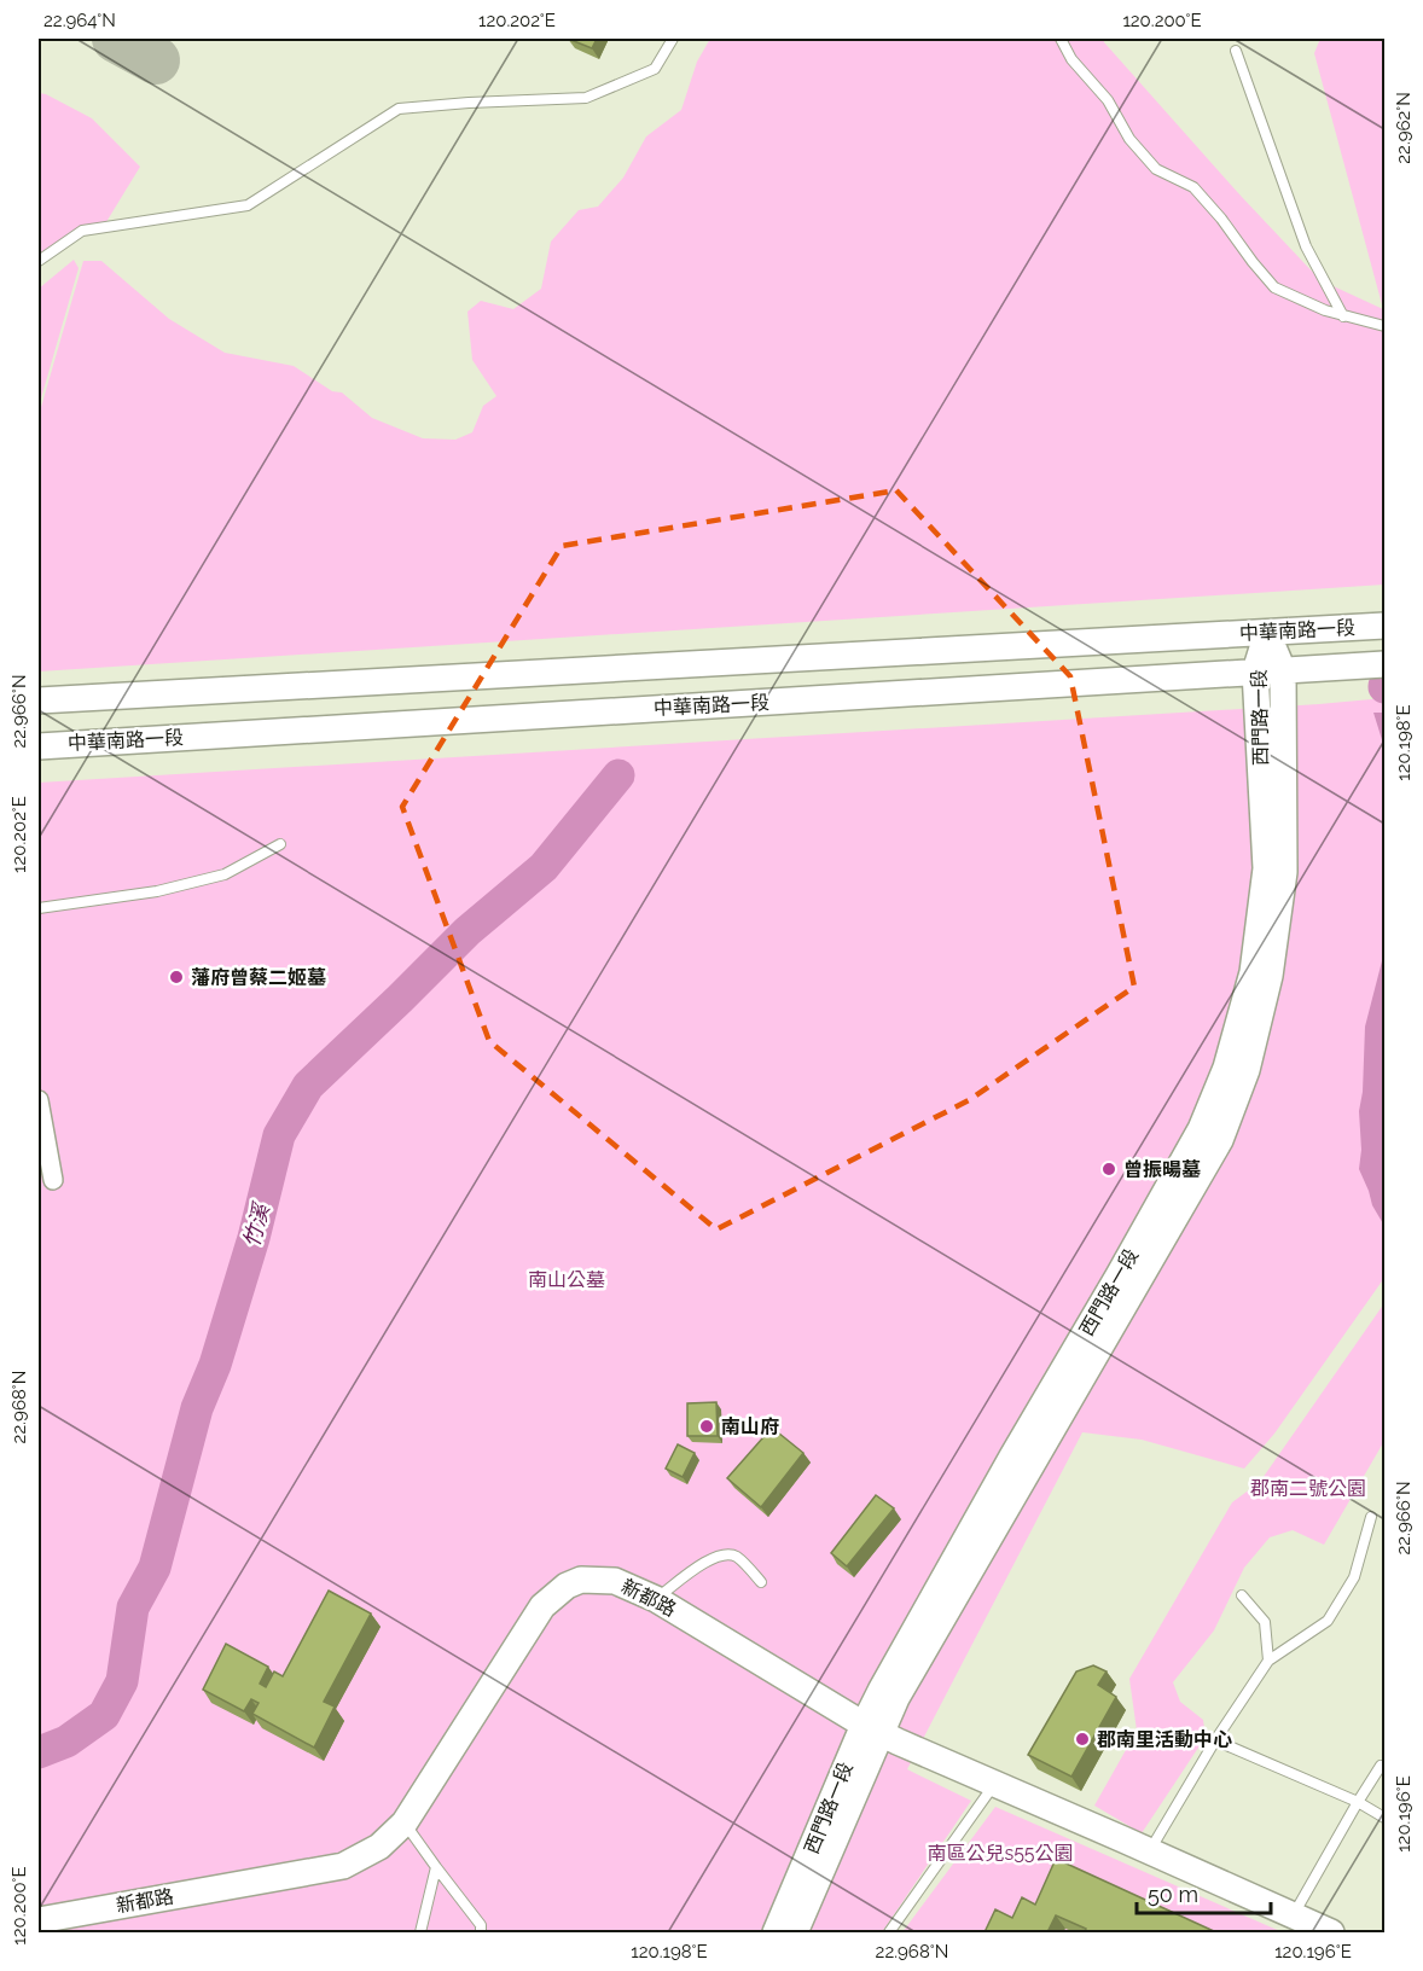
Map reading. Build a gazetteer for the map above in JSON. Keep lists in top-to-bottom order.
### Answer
{
  "streets": {
    "street": ["中華南路一段", "西門路一段", "新都路"]
  },
  "crossings": [
    ["中華南路一段", "西門路一段"],
    ["西門路一段", "新都路"]
  ],
  "water": ["竹溪"],
  "parks": ["南山公墓", "郡南二號公園", "南區公兒s55公園"],
  "places": [
    "藩府曾蔡二姬墓",
    "曾振暘墓",
    "南山府",
    "郡南里活動中心"
  ],
  "scale_bar": "50 m",
  "coordinates": [
    "22.964°N",
    "120.202°E",
    "120.200°E",
    "22.962°N",
    "22.966°N",
    "120.198°E",
    "22.968°N",
    "120.196°E"
  ]
}
